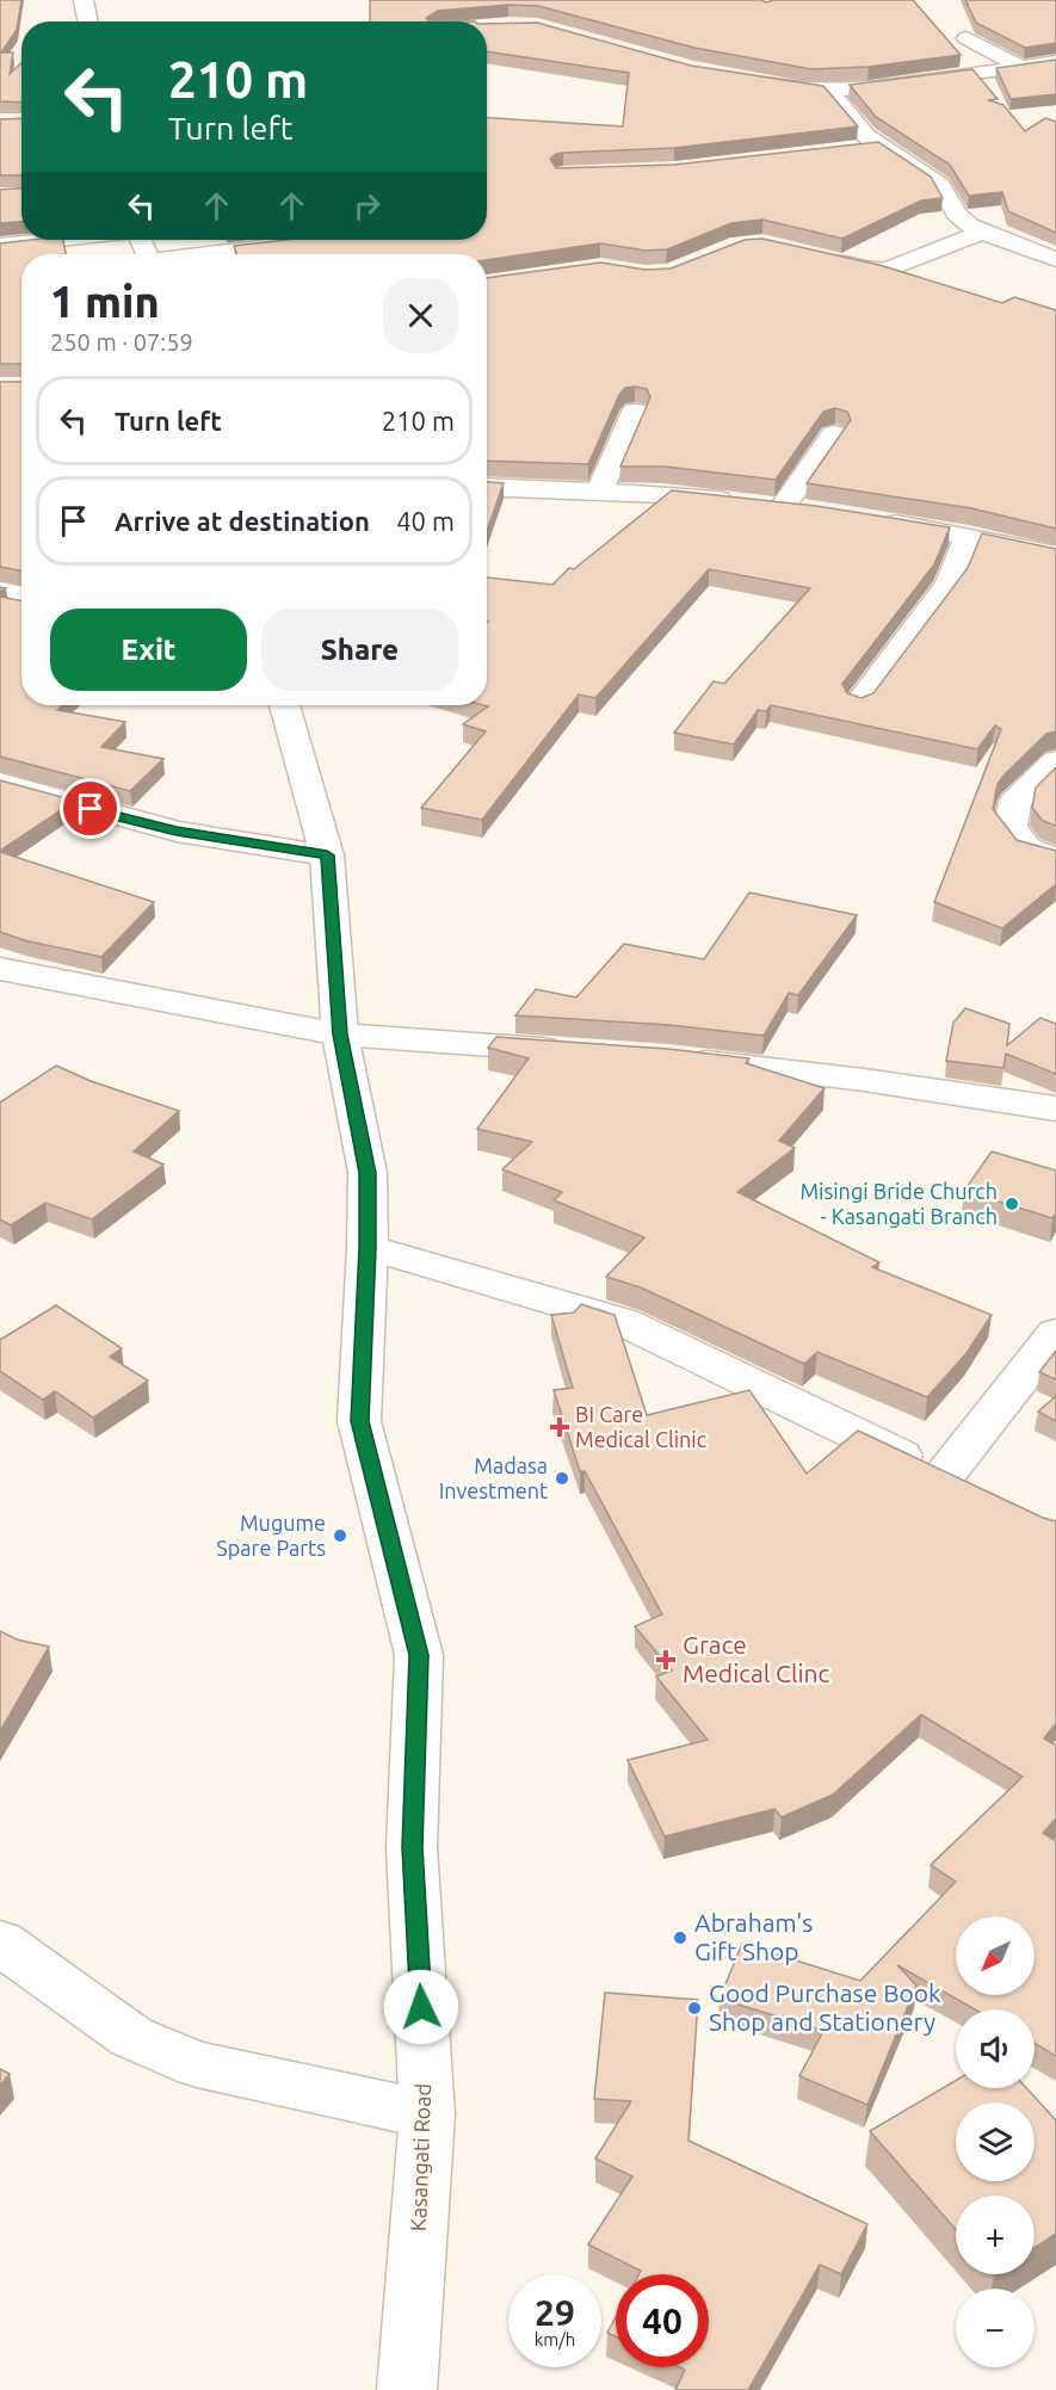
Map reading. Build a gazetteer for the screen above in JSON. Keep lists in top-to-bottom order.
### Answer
{
  "streets": {
    "street": ["Kasangati Road"]
  },
  "places": {
    "other": [
      "Misingi Bride Church - Kasangati Branch",
      "Madasa Investment",
      "Mugume Spare Parts",
      "Abraham's Gift Shop",
      "Good Purchase Book Shop and Stationery"
    ],
    "health": ["BI Care Medical Clinic", "Grace Medical Clinc"]
  },
  "north": "bottom left",
  "page": {
    "turn": ["210 m", "Turn left"],
    "heading": ["1 min", "250 m · 07:59"],
    "list": [
      {
        "name": "Turn left",
        "value": "210 m"
      },
      {
        "name": "Arrive at destination",
        "value": "40 m"
      }
    ],
    "buttons": ["Exit", "Share"],
    "map_buttons": ["+", "−"],
    "speed": "29 km/h",
    "limit": "40"
  }
}
